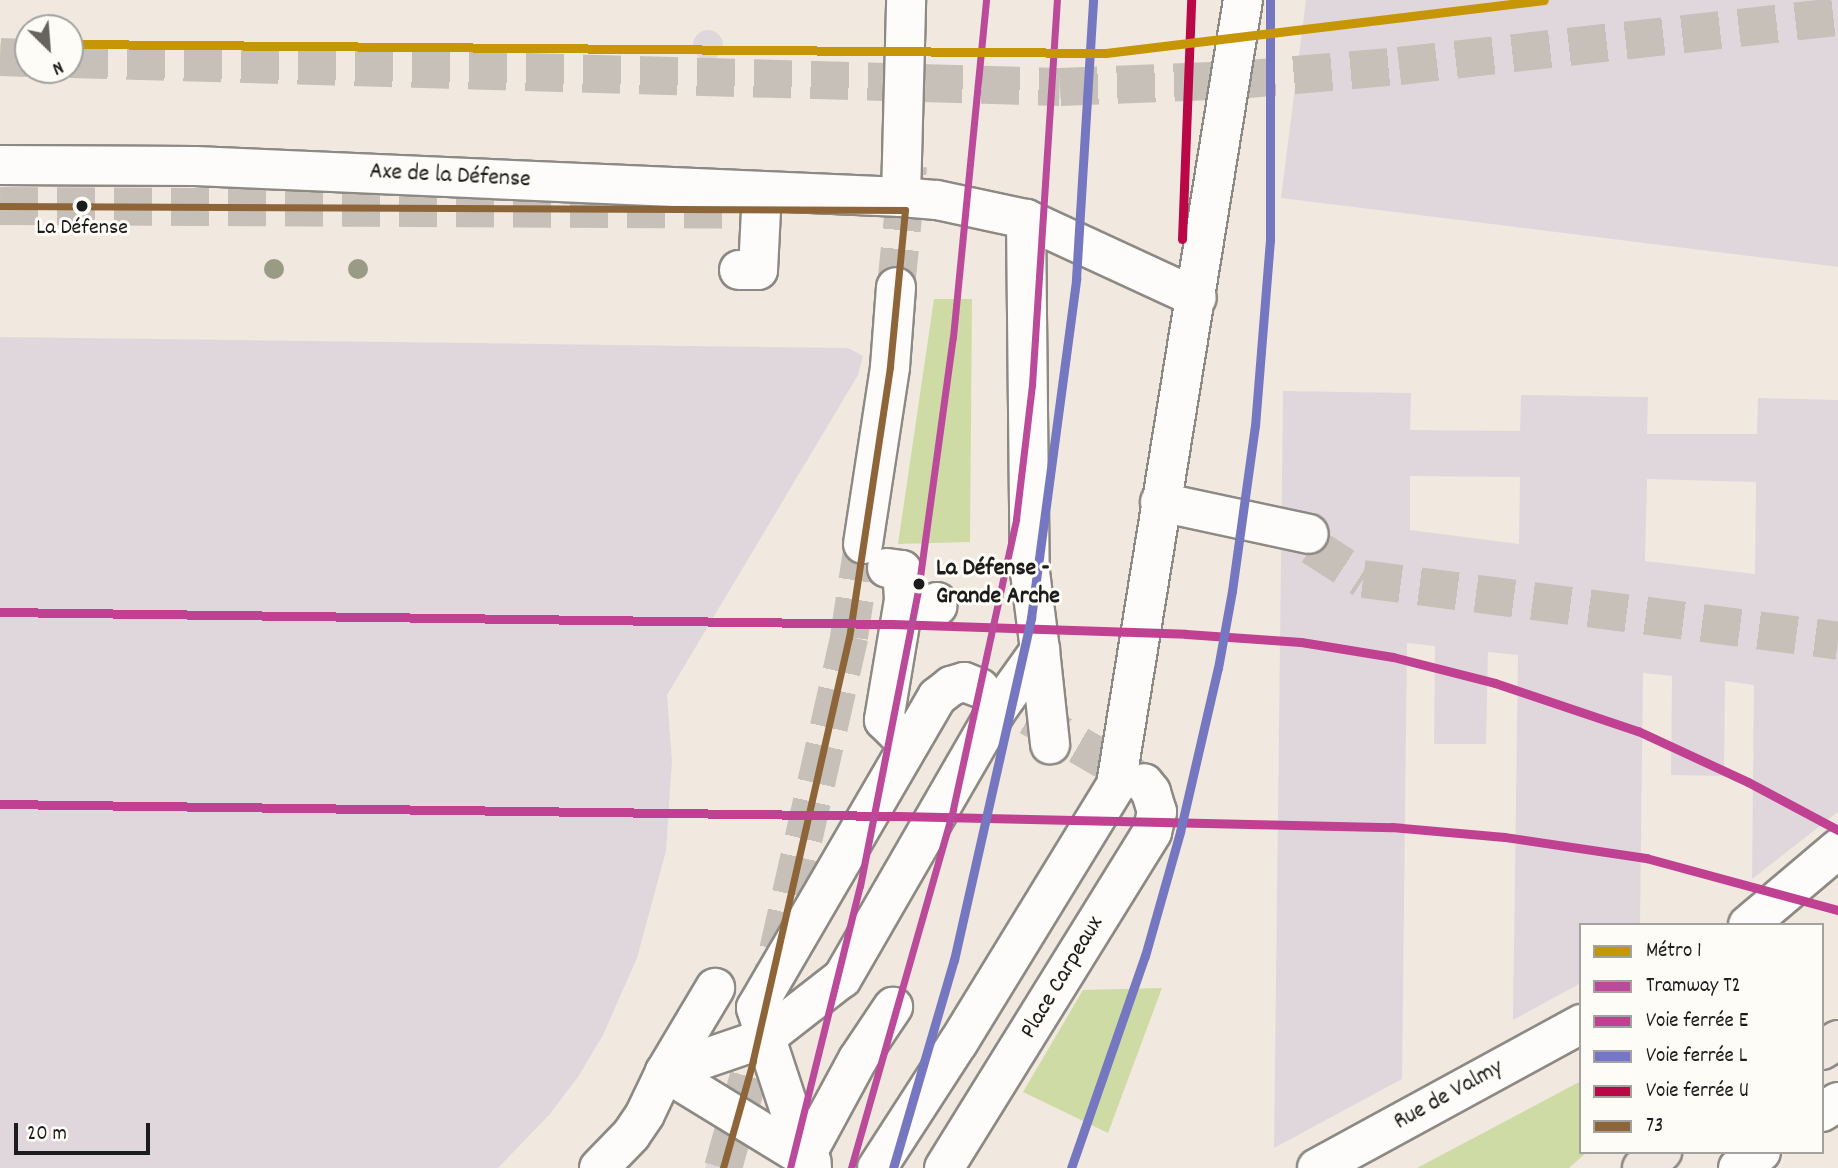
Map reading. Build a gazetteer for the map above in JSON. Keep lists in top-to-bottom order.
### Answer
{
  "streets": {
    "street": ["Axe de la Défense", "Place Carpeaux", "Rue de Valmy"]
  },
  "places": ["La Défense", "La Défense - Grande Arche"],
  "lines": [
    "metro line 1",
    "tram line T2",
    "rail line L",
    "rail line U",
    "transit line 73",
    "rail line E"
  ],
  "legend": [
    "Métro 1",
    "Tramway T2",
    "Voie ferrée E",
    "Voie ferrée L",
    "Voie ferrée U",
    "73"
  ],
  "scale_bar": "20 m",
  "north": "bottom right"
}
